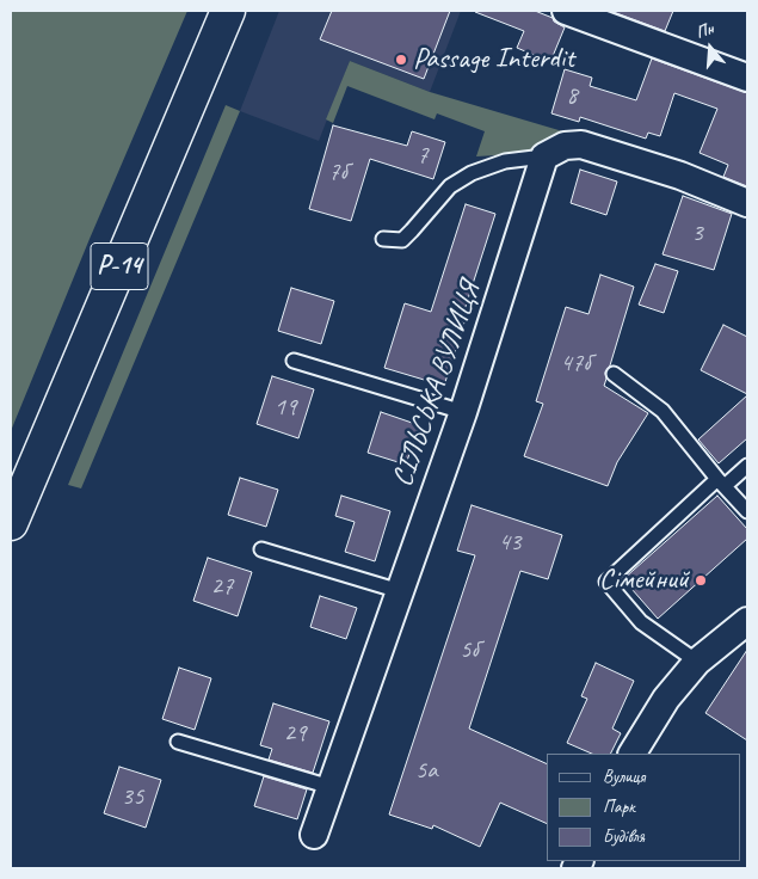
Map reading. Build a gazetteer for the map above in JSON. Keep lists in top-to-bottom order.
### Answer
{
  "streets": {
    "main road": ["Р-14"],
    "street": ["СІЛЬСЬКА ВУЛИЦЯ"]
  },
  "places": ["Passage Interdit", "Сімейний"],
  "house_numbers": [
    "8",
    "7",
    "7б",
    "3",
    "47б",
    "19",
    "43",
    "27",
    "5б",
    "29",
    "5а",
    "35"
  ],
  "legend": ["Вулиця", "Парк", "Будівля"],
  "north": "top"
}
